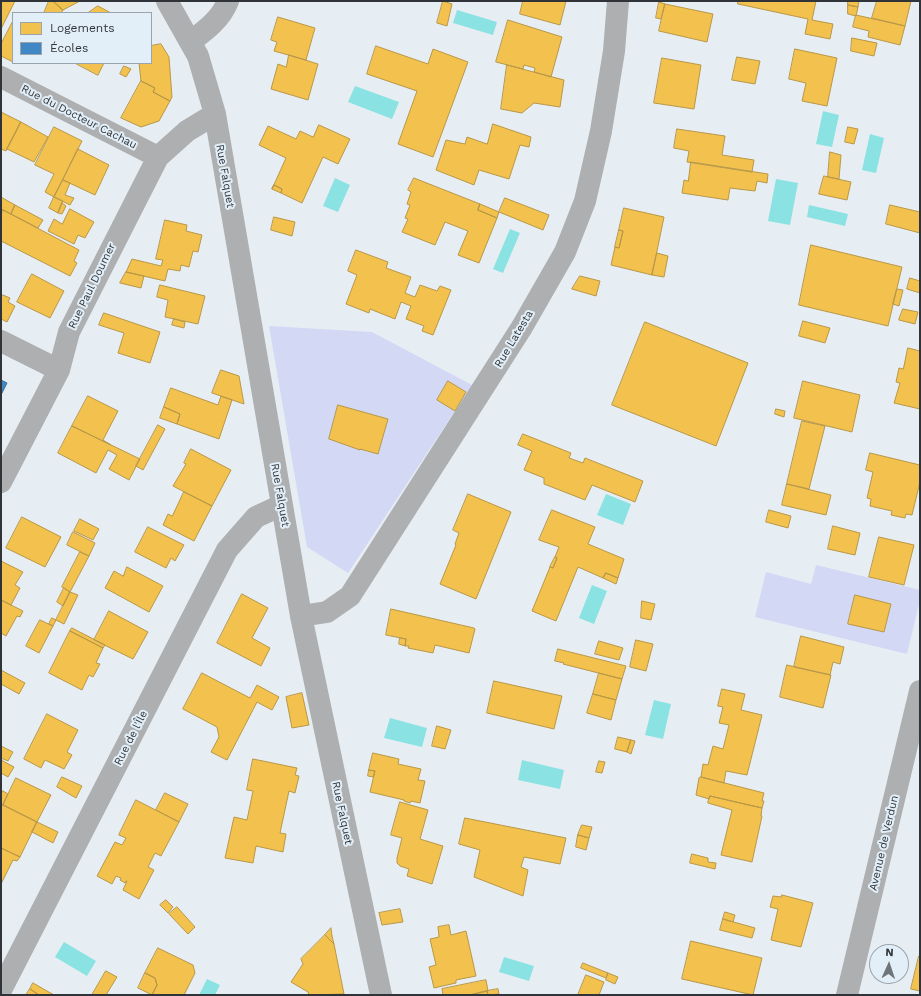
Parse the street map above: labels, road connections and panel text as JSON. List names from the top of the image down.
{
  "streets": {
    "street": [
      "Rue du Docteur Cachau",
      "Rue Falquet",
      "Rue Paul Doumer",
      "Rue Latesta",
      "Rue de l'Île",
      "Avenue de Verdun"
    ]
  },
  "crossings": [
    ["Rue du Docteur Cachau", "Rue Paul Doumer"],
    ["Rue Falquet", "Rue Paul Doumer"],
    ["Rue Falquet", "Rue Latesta"],
    ["Rue Falquet", "Rue de l'Île"]
  ],
  "legend": ["Logements", "Écoles"],
  "north": "top"
}
